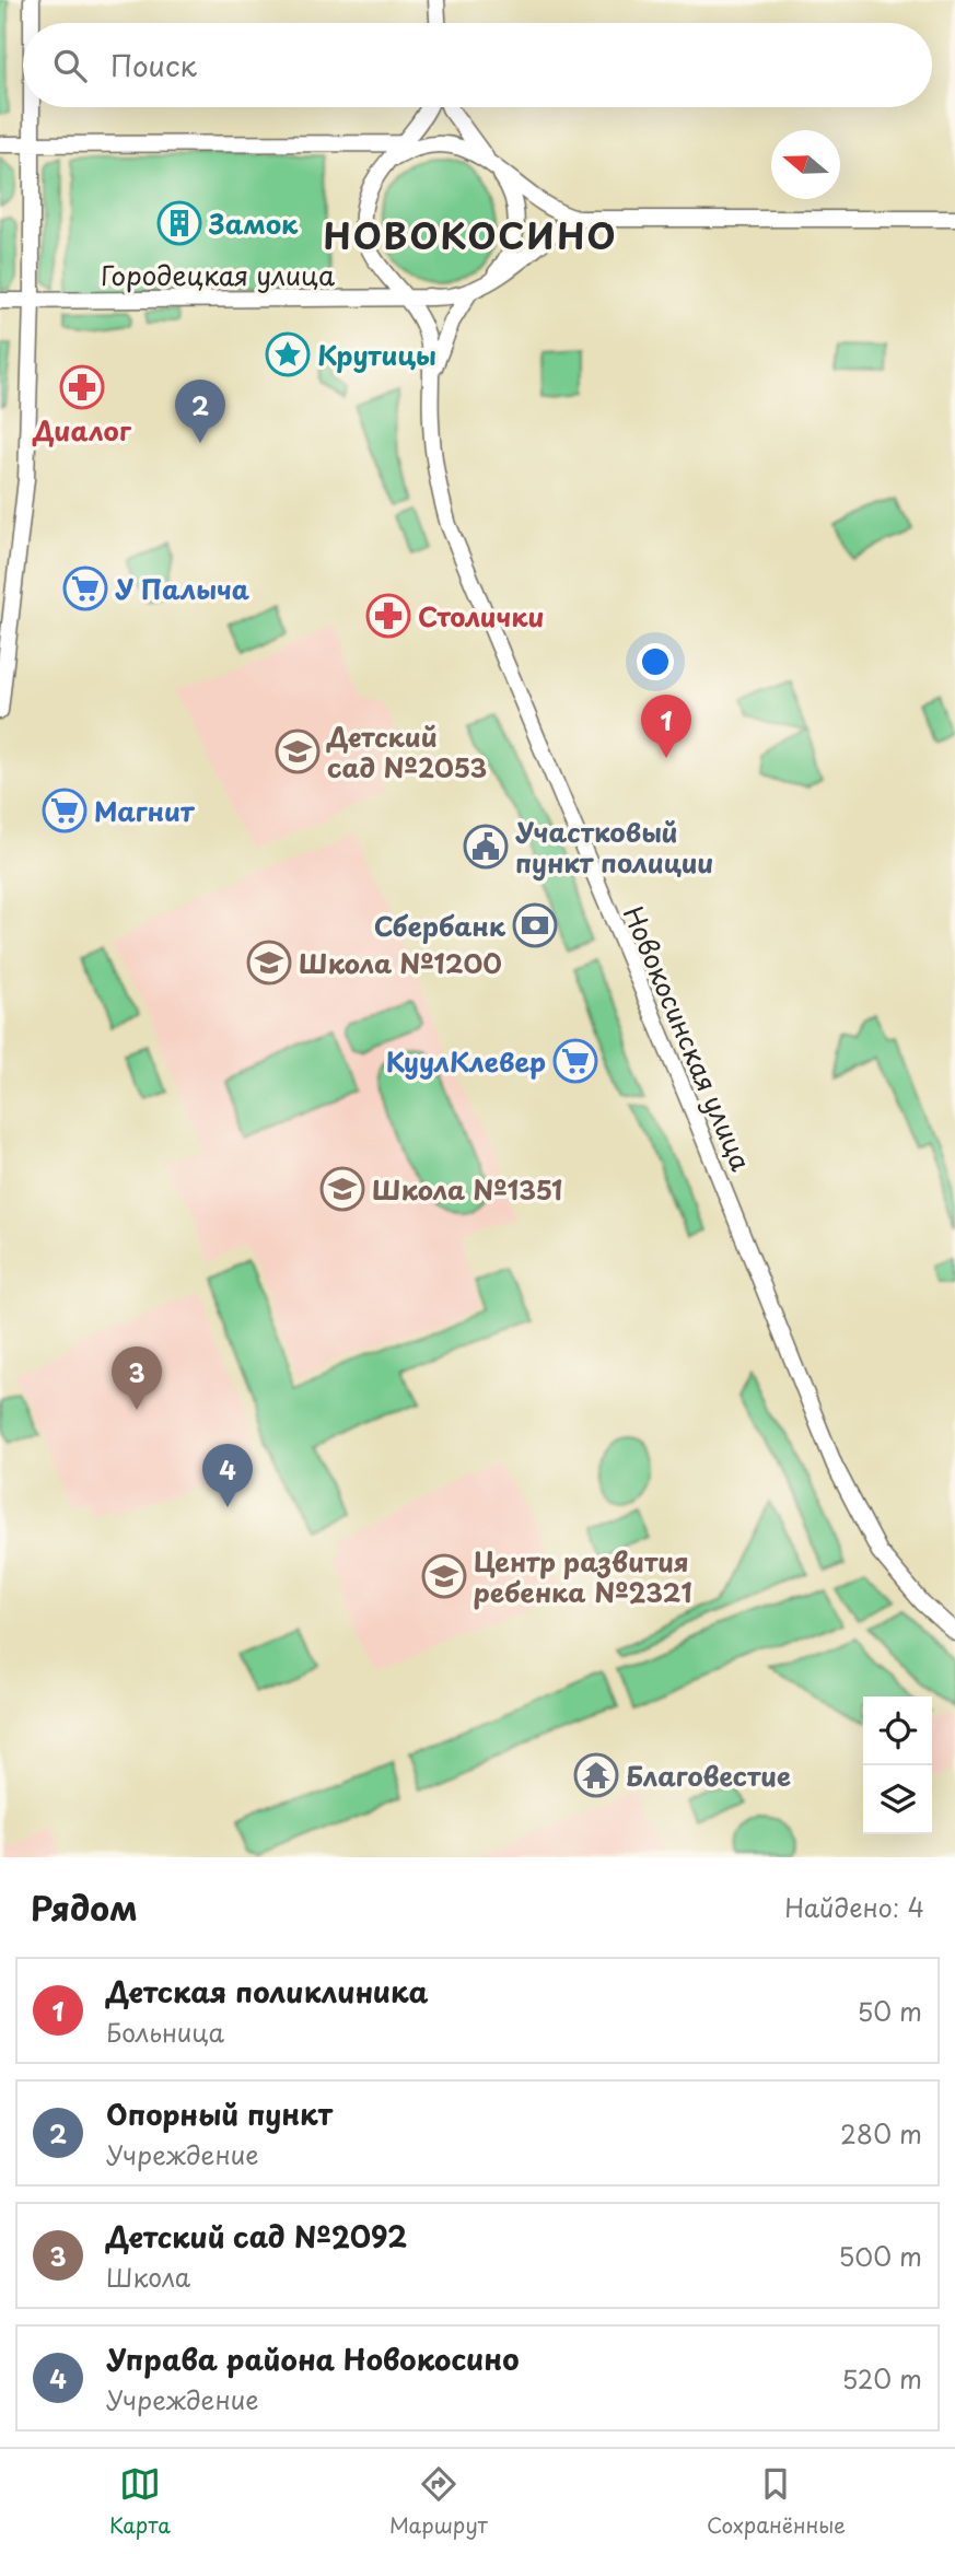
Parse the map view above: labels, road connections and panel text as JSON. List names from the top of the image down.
{
  "streets": {
    "street": ["Городецкая улица", "Новокосинская улица"]
  },
  "crossings": [
    ["Городецкая улица", "Новокосинская улица"]
  ],
  "districts": ["НОВОКОСИНО"],
  "places": {
    "building": ["Замок"],
    "place": ["Крутицы"],
    "pharmacy": ["Диалог", "Столички"],
    "supermarket": ["У Палыча", "Магнит", "КуулКлевер"],
    "school or university": [
      "Детский сад №2053",
      "Школа №1200",
      "Школа №1351",
      "Центр развития ребенка №2321"
    ],
    "public building": ["Участковый пункт полиции"],
    "bank": ["Сбербанк"],
    "temple": ["Благовестие"]
  },
  "north": "left",
  "page": {
    "search": "Поиск",
    "pins": [
      "2",
      "1",
      "3",
      "4"
    ],
    "heading": ["Рядом", "Найдено: 4"],
    "list": [
      {
        "mark": "1",
        "name": "Детская поликлиника",
        "note": "Больница",
        "value": "50 m"
      },
      {
        "mark": "2",
        "name": "Опорный пункт",
        "note": "Учреждение",
        "value": "280 m"
      },
      {
        "mark": "3",
        "name": "Детский сад №2092",
        "note": "Школа",
        "value": "500 m"
      },
      {
        "mark": "4",
        "name": "Управа района Новокосино",
        "note": "Учреждение",
        "value": "520 m"
      }
    ],
    "nav": ["Карта", "Маршрут", "Сохранённые"]
  }
}
